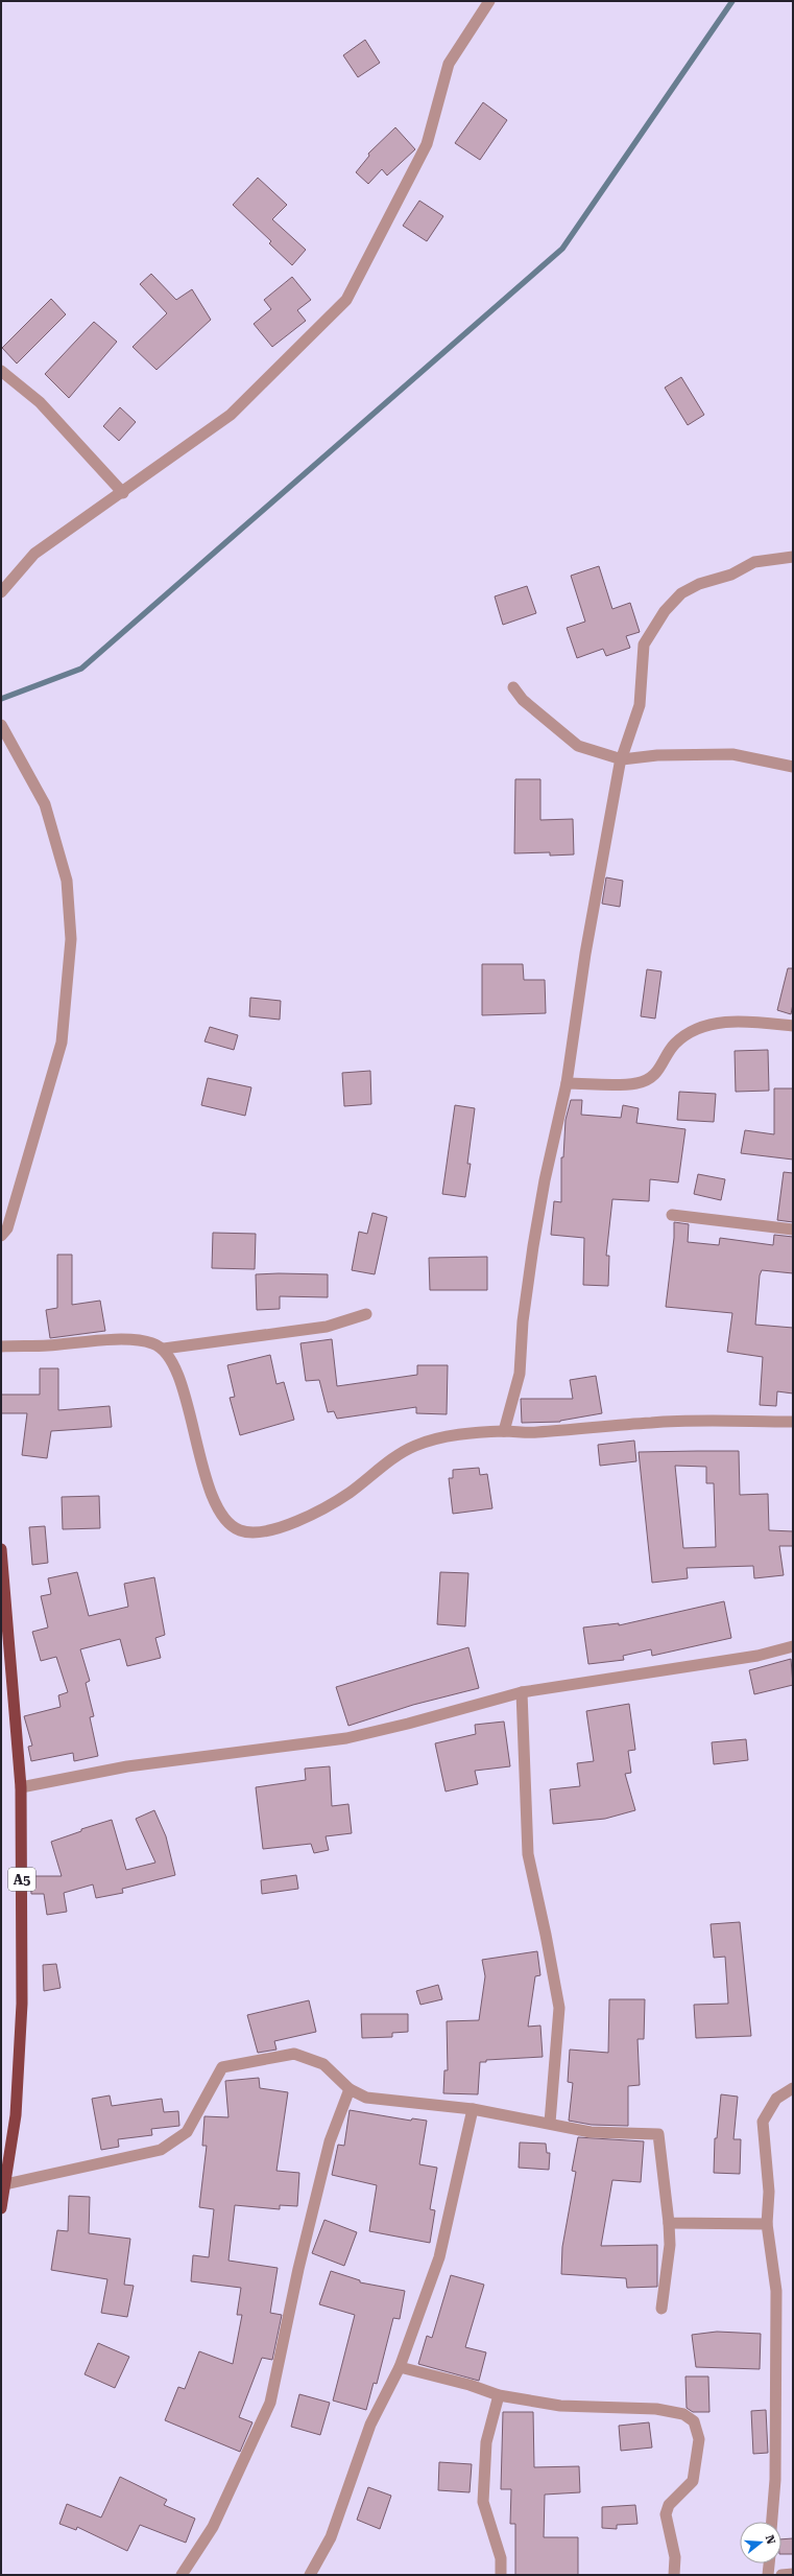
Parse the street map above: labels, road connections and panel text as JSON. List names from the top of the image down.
{
  "streets": {
    "highway": ["A5"]
  },
  "north": "right"
}
